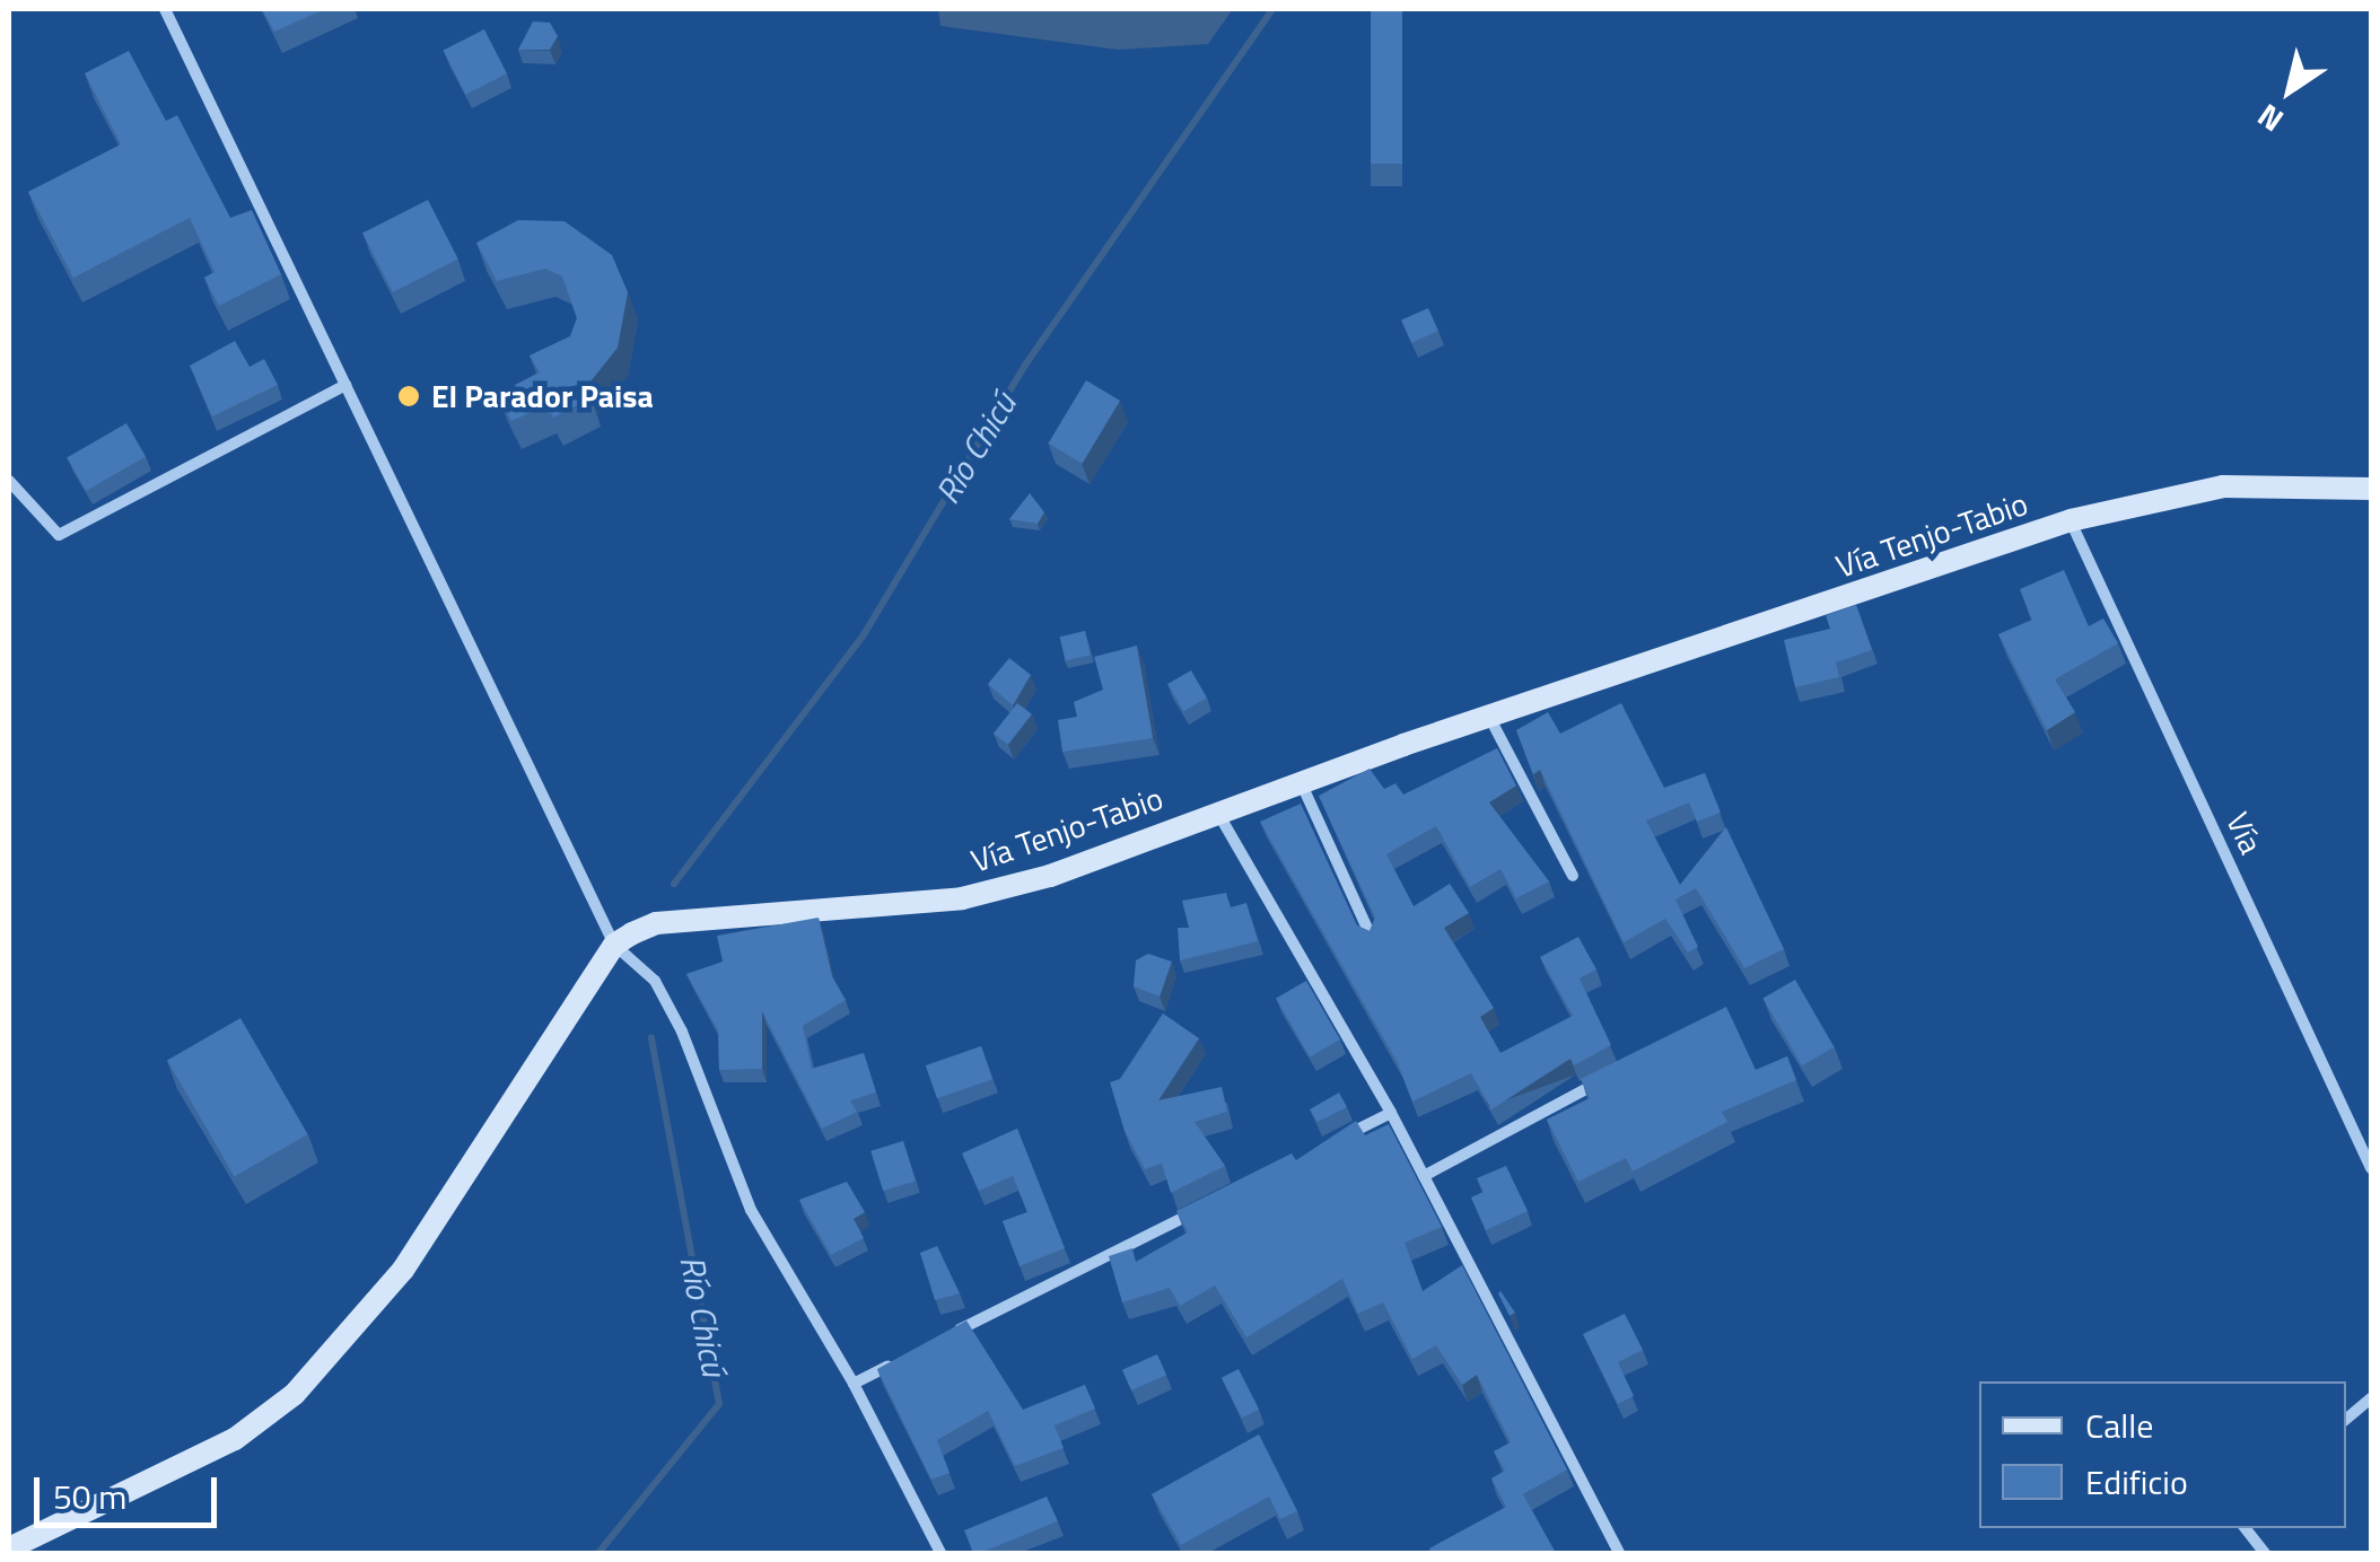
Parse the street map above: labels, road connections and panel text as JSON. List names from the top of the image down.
{
  "streets": {
    "main road": ["Vía Tenjo-Tabio"],
    "street": ["Vía"]
  },
  "crossings": [
    ["Vía Tenjo-Tabio", "Vía"]
  ],
  "water": ["Río Chicú"],
  "places": ["El Parador Paisa"],
  "legend": ["Calle", "Edificio"],
  "scale_bar": "50 m",
  "north": "bottom left"
}
